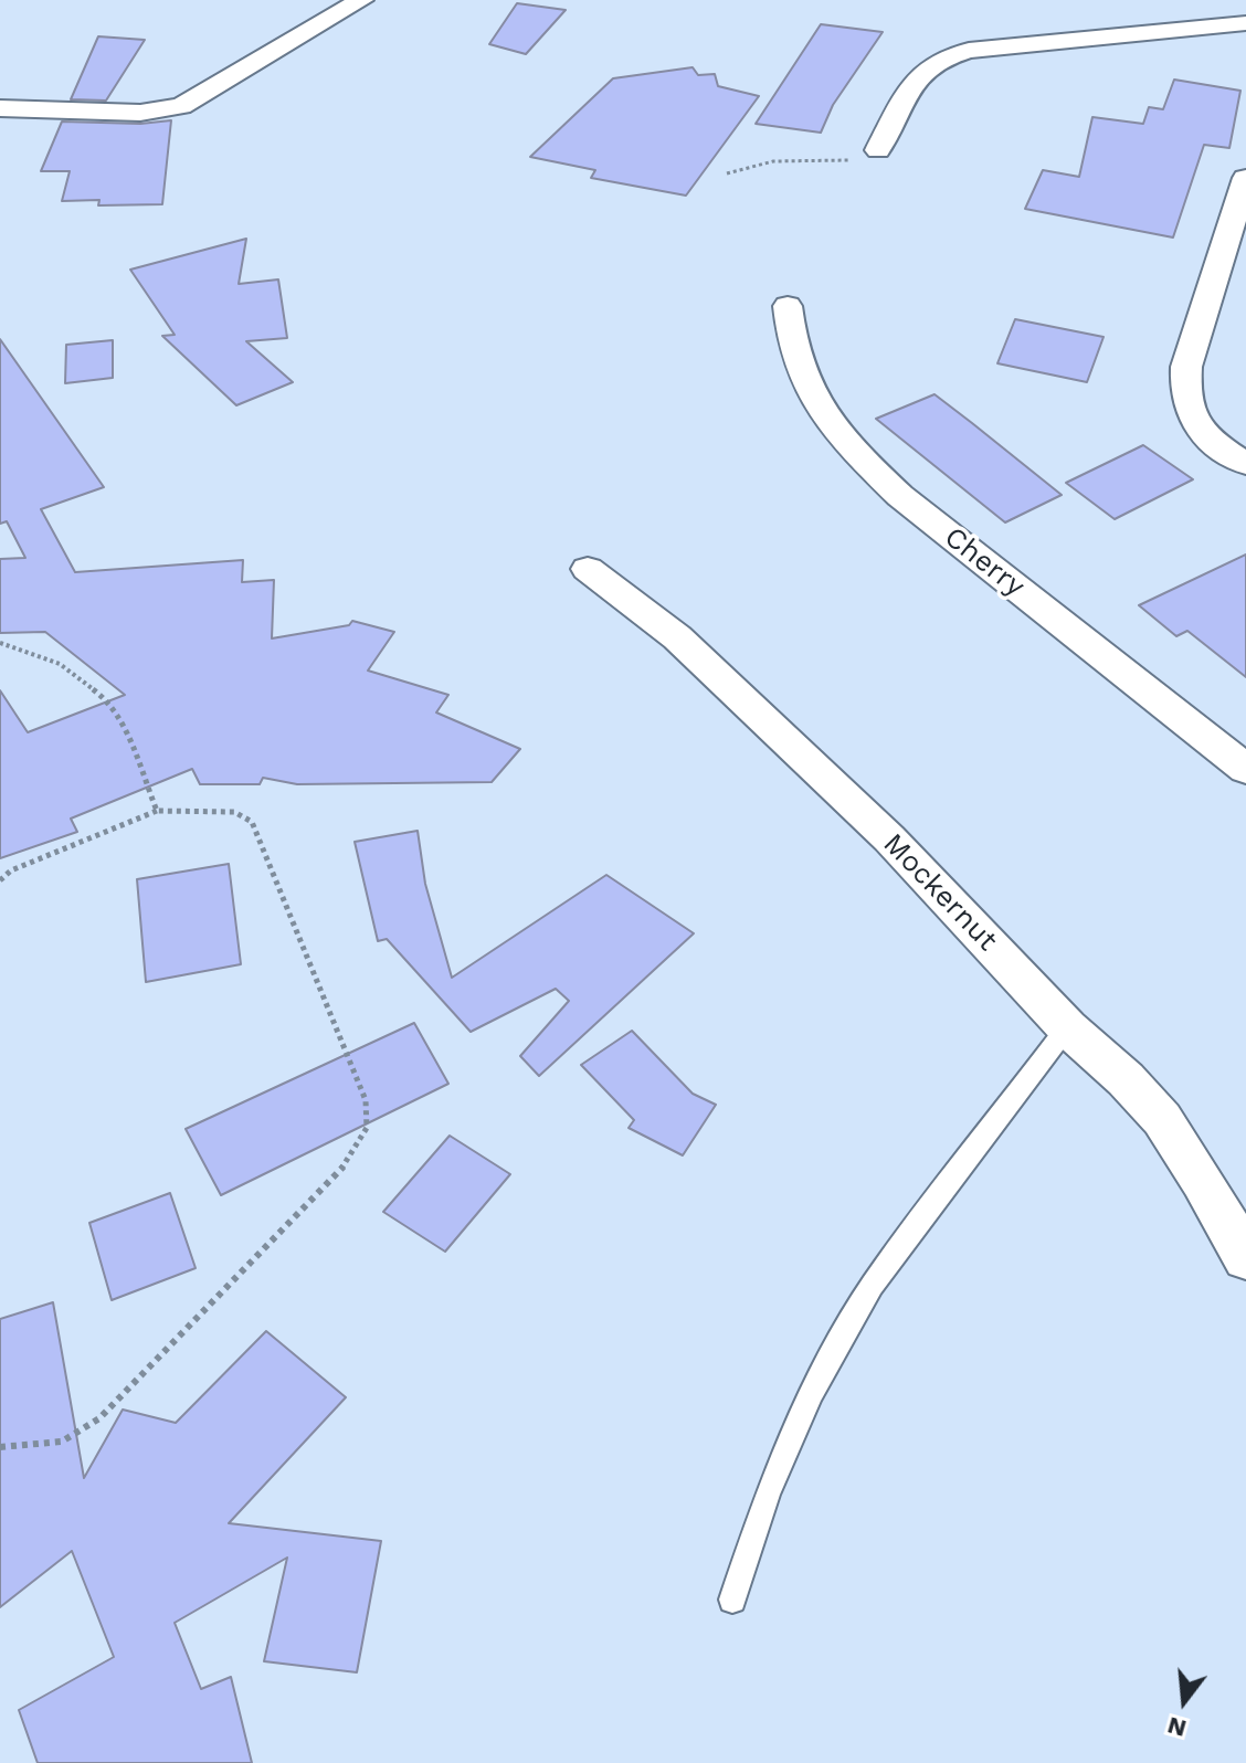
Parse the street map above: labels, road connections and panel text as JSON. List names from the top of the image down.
{
  "streets": {
    "street": ["Cherry", "Mockernut"]
  },
  "north": "bottom"
}
